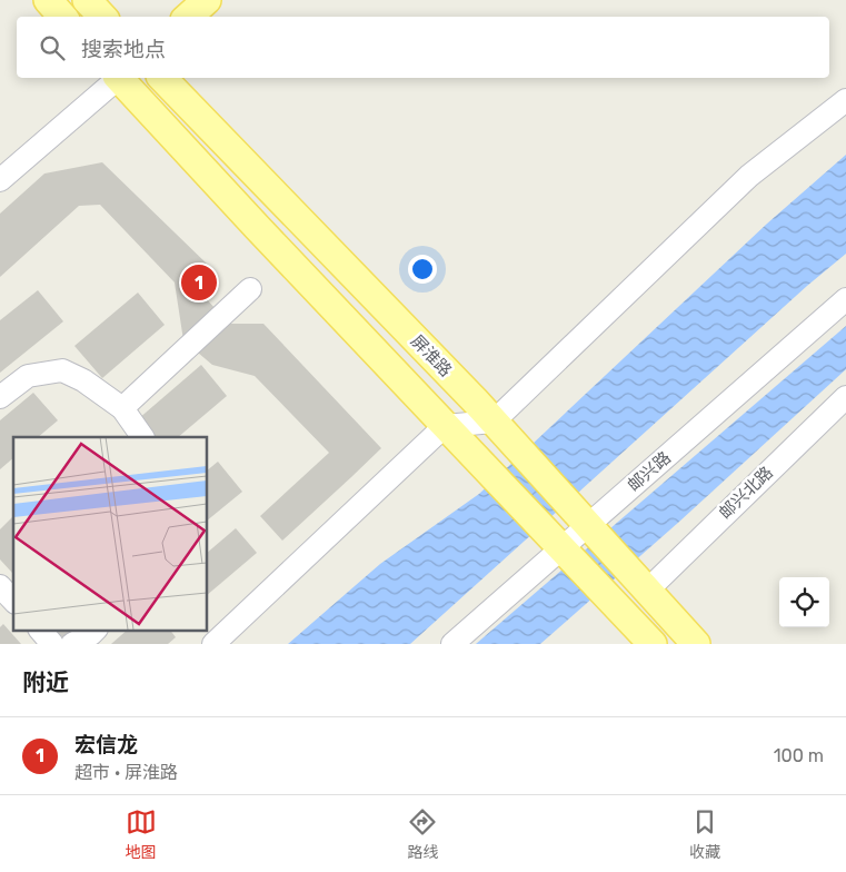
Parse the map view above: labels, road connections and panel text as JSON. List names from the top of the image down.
{
  "streets": {
    "main road": ["屏淮路"],
    "street": ["邮兴路", "邮兴北路"]
  },
  "crossings": [
    ["屏淮路", "邮兴路"],
    ["屏淮路", "邮兴北路"]
  ],
  "page": {
    "search": "搜索地点",
    "pins": "1",
    "heading": "附近",
    "list": [
      {
        "mark": "1",
        "name": "宏信龙",
        "note": "超市 · 屏淮路",
        "value": "100 m"
      }
    ],
    "nav": ["地图", "路线", "收藏"]
  }
}
